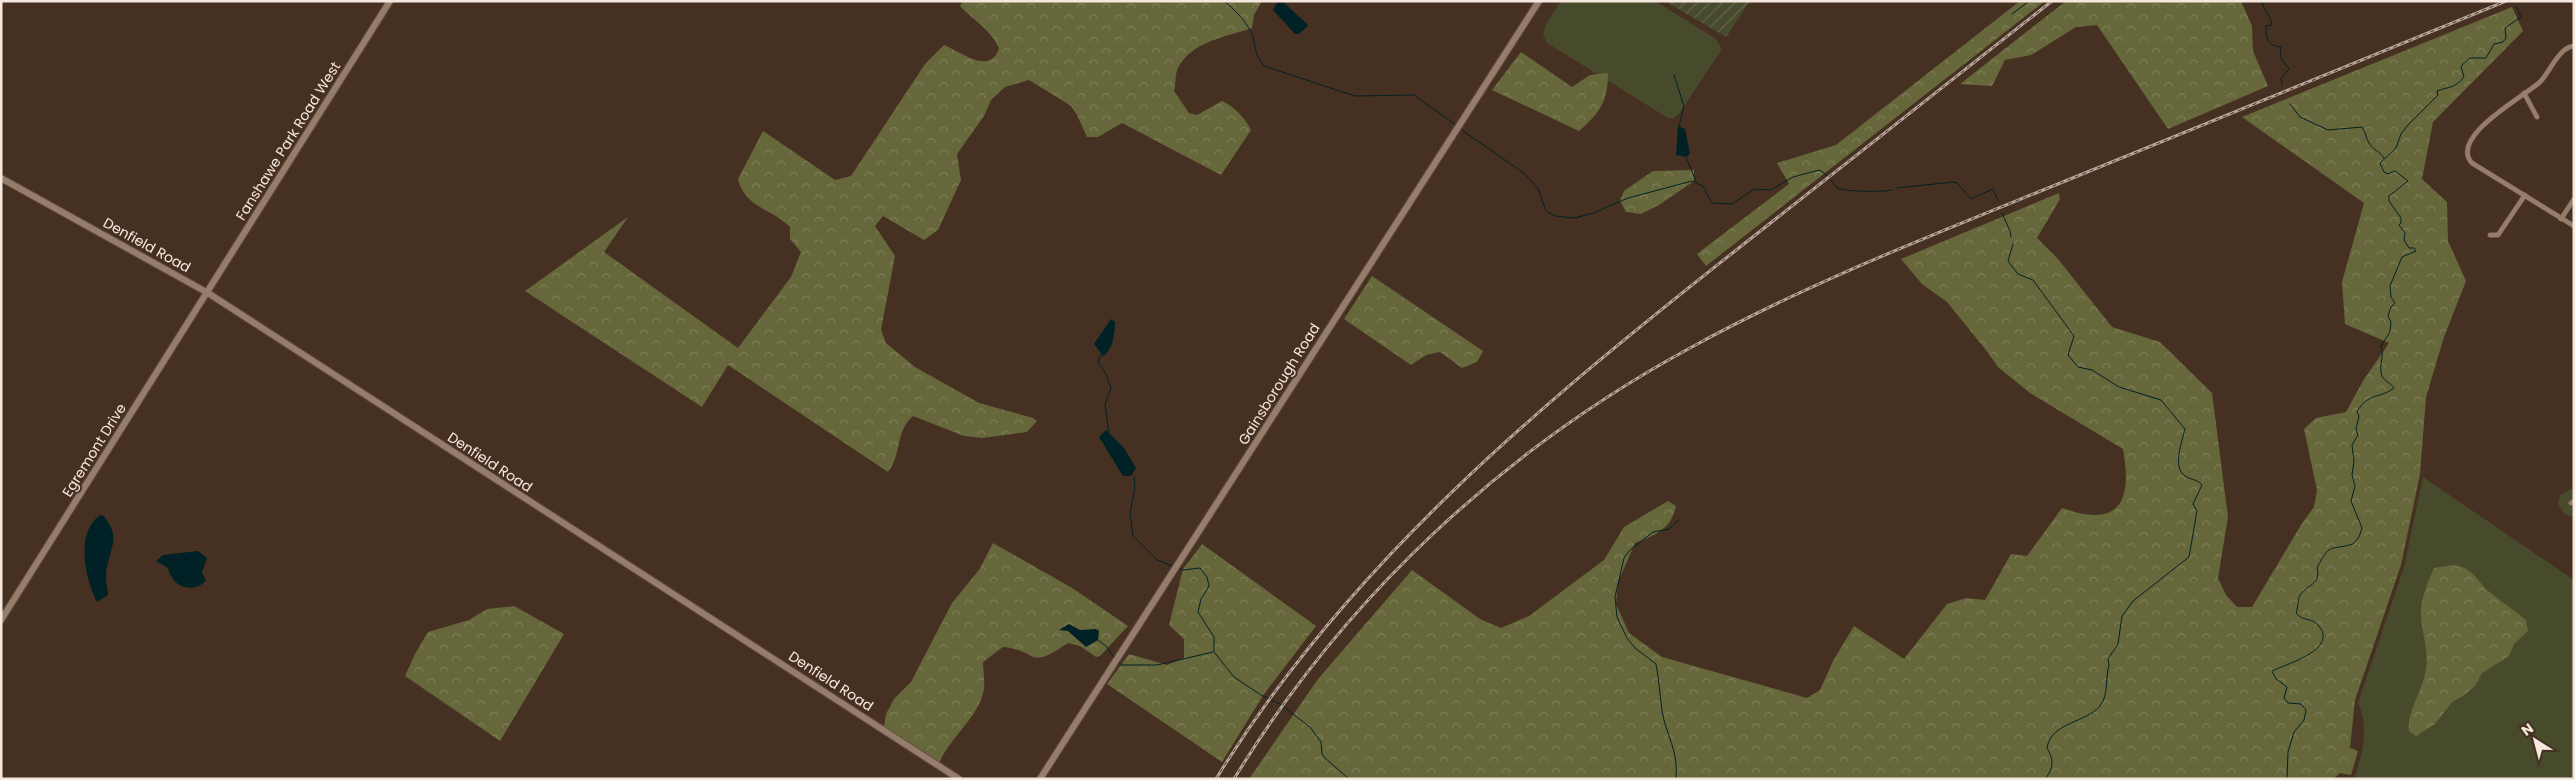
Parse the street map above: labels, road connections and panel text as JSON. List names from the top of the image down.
{
  "streets": {
    "main road": [
      "Fanshawe Park Road West",
      "Denfield Road",
      "Gainsborough Road",
      "Egremont Drive"
    ]
  },
  "crossings": [
    ["Fanshawe Park Road West", "Denfield Road"],
    ["Fanshawe Park Road West", "Egremont Drive"],
    ["Denfield Road", "Egremont Drive"]
  ],
  "north": "top left"
}
